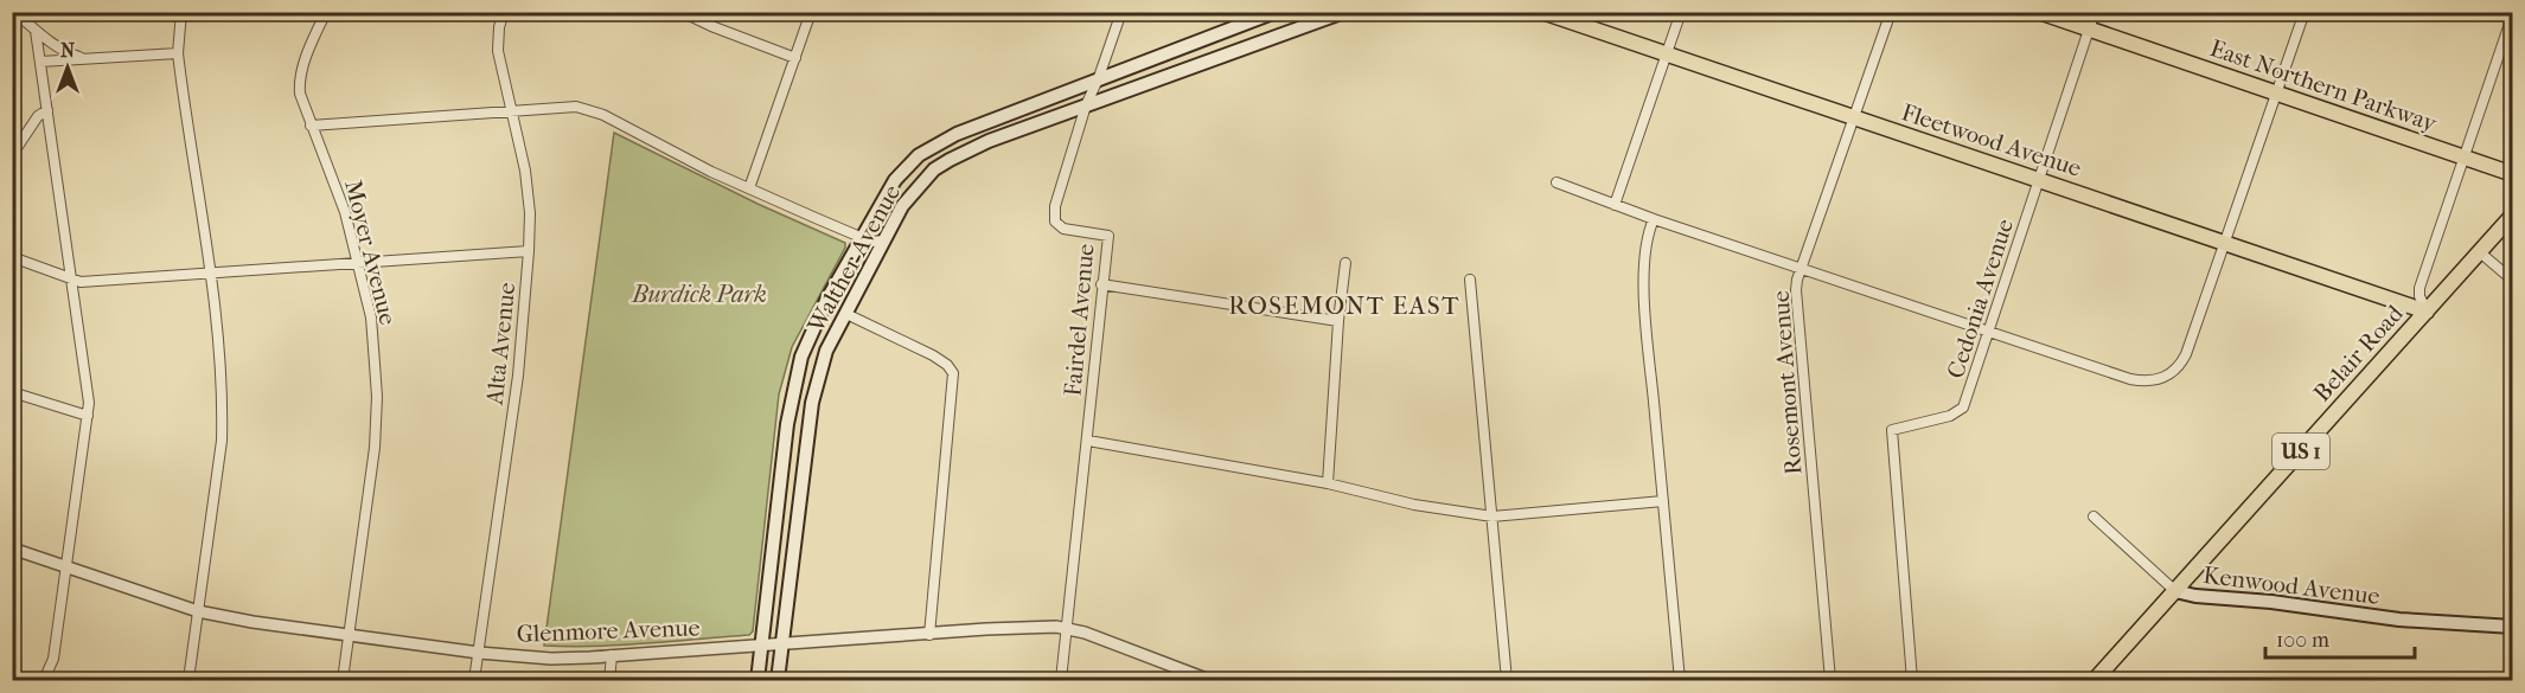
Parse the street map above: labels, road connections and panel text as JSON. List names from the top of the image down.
{
  "streets": {
    "main road": [
      "East Northern Parkway",
      "Fleetwood Avenue",
      "Walther Avenue",
      "Belair Road",
      "US 1",
      "Kenwood Avenue"
    ],
    "street": [
      "Moyer Avenue",
      "Cedonia Avenue",
      "Fairdel Avenue",
      "Alta Avenue",
      "Rosemont Avenue",
      "Glenmore Avenue"
    ]
  },
  "crossings": [
    ["East Northern Parkway", "Cedonia Avenue"],
    ["Fleetwood Avenue", "Cedonia Avenue"],
    ["Fleetwood Avenue", "Belair Road"],
    ["Fleetwood Avenue", "Rosemont Avenue"],
    ["Moyer Avenue", "Glenmore Avenue"],
    ["Walther Avenue", "Fairdel Avenue"],
    ["Walther Avenue", "Glenmore Avenue"],
    ["Fairdel Avenue", "Glenmore Avenue"],
    ["Alta Avenue", "Glenmore Avenue"],
    ["Belair Road", "Kenwood Avenue"]
  ],
  "districts": ["ROSEMONT EAST"],
  "parks": ["Burdick Park"],
  "scale_bar": "100 m",
  "north": "top"
}
